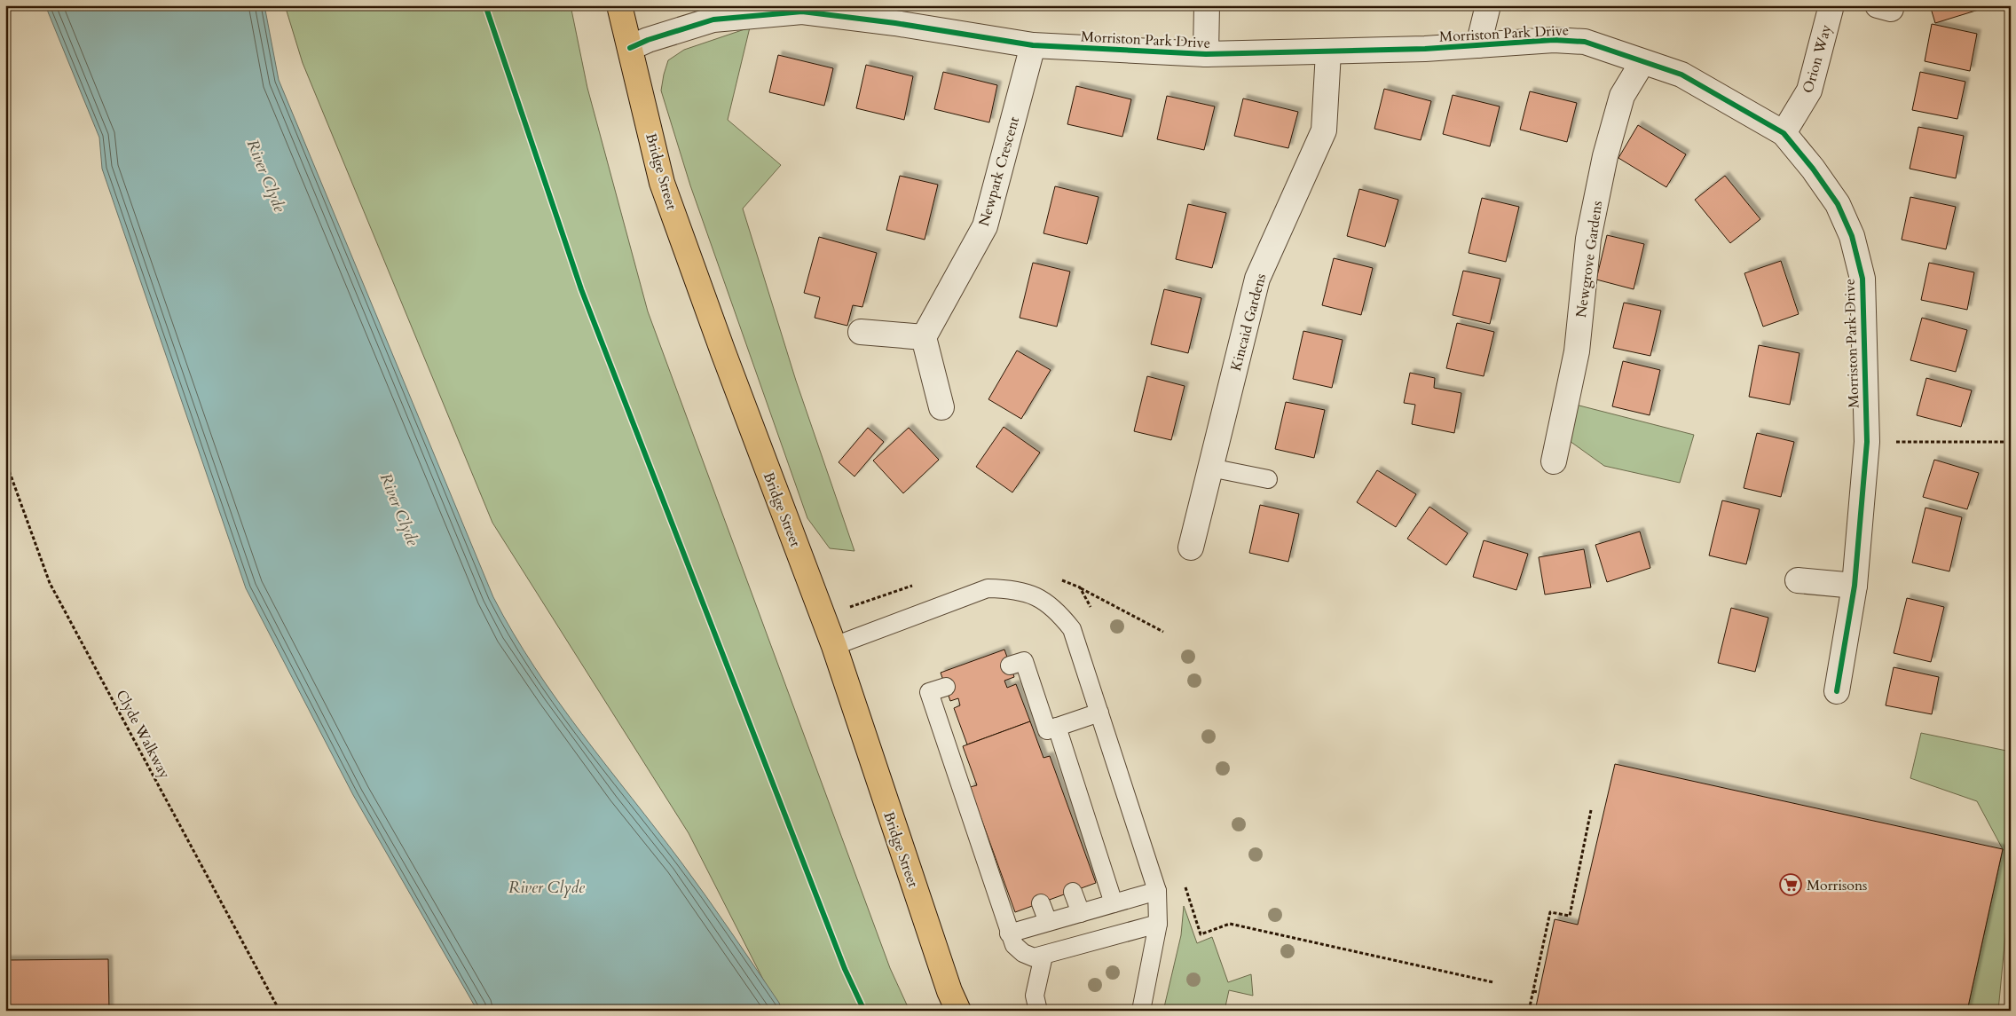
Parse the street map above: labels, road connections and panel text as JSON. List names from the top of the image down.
{
  "streets": {
    "main road": ["Bridge Street"],
    "street": [
      "Morriston Park Drive",
      "Orion Way",
      "Newpark Crescent",
      "Newgrove Gardens",
      "Kincaid Gardens"
    ],
    "path": ["Clyde Walkway"]
  },
  "crossings": [
    ["Morriston Park Drive", "Orion Way"],
    ["Morriston Park Drive", "Bridge Street"],
    ["Morriston Park Drive", "Newpark Crescent"],
    ["Morriston Park Drive", "Newgrove Gardens"],
    ["Morriston Park Drive", "Kincaid Gardens"]
  ],
  "water": ["River Clyde"],
  "places": {
    "supermarket": ["Morrisons"]
  }
}
